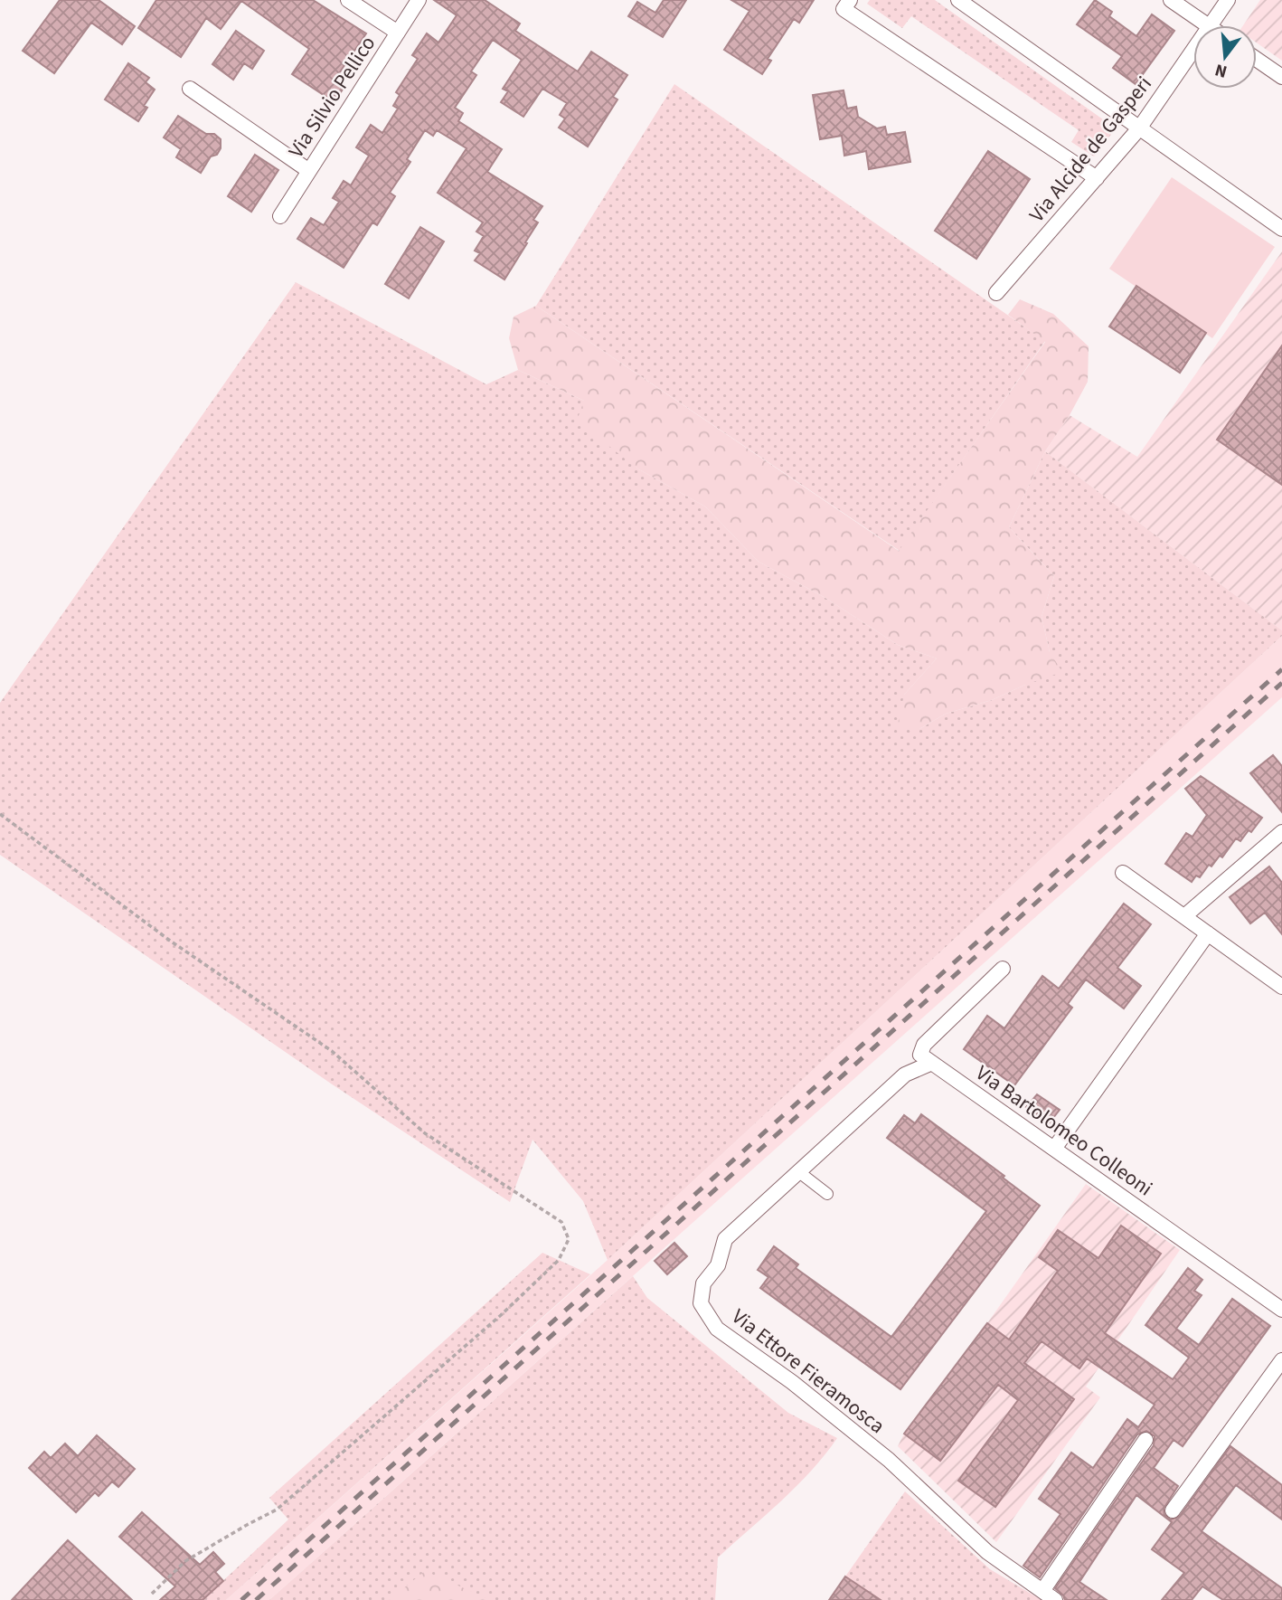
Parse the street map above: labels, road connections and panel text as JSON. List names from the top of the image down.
{
  "streets": {
    "street": [
      "Via Silvio Pellico",
      "Via Alcide de Gasperi",
      "Via Bartolomeo Colleoni",
      "Via Ettore Fieramosca"
    ]
  },
  "crossings": [
    ["Via Bartolomeo Colleoni", "Via Ettore Fieramosca"]
  ],
  "north": "bottom"
}
